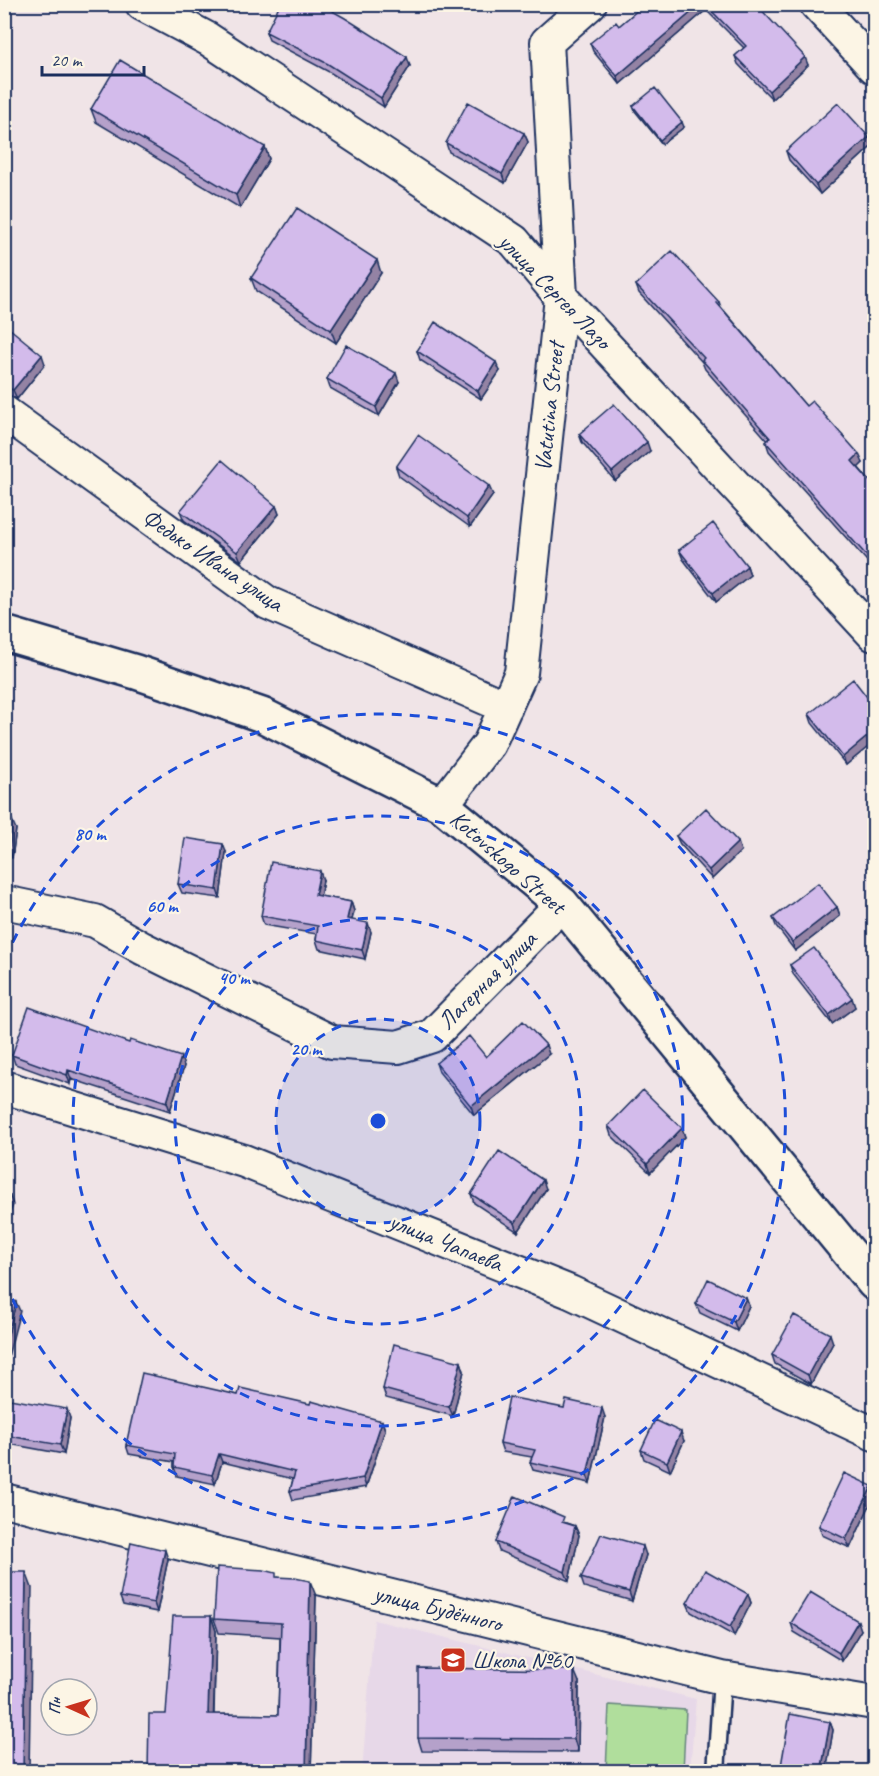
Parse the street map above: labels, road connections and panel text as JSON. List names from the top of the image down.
{
  "streets": {
    "main road": ["Kotovskogo Street"],
    "street": [
      "улица Сергея Лазо",
      "Vatutina Street",
      "Федько Ивана улица",
      "Лагерная улица",
      "улица Чапаева",
      "улица Будённого"
    ]
  },
  "crossings": [
    ["улица Сергея Лазо", "Vatutina Street"],
    ["Vatutina Street", "Федько Ивана улица"],
    ["Vatutina Street", "Kotovskogo Street"],
    ["Kotovskogo Street", "Лагерная улица"]
  ],
  "places": {
    "school or university": ["Школа №60"]
  },
  "scale_bar": "20 m",
  "north": "left",
  "rings": [
    "80 m",
    "60 m",
    "40 m",
    "20 m"
  ]
}
